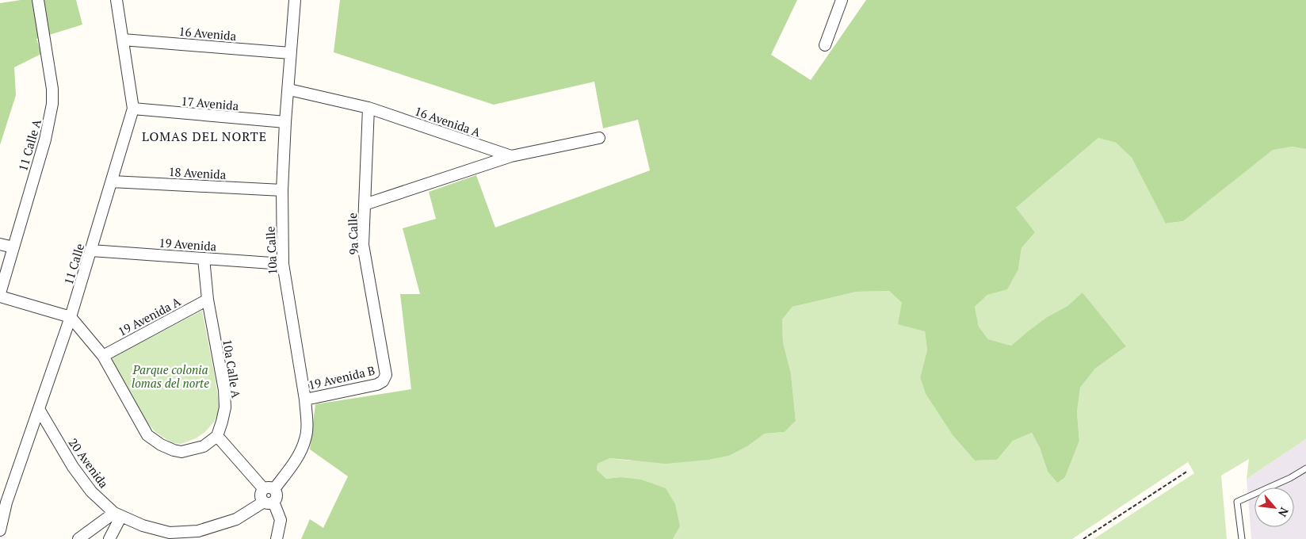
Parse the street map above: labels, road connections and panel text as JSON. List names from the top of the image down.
{
  "streets": {
    "street": [
      "16 Avenida",
      "17 Avenida",
      "16 Avenida A",
      "11 Calle A",
      "18 Avenida",
      "9a Calle",
      "19 Avenida",
      "10a Calle",
      "11 Calle",
      "19 Avenida A",
      "10a Calle A",
      "19 Avenida B",
      "20 Avenida"
    ]
  },
  "crossings": [
    ["16 Avenida", "10a Calle"],
    ["16 Avenida", "11 Calle"],
    ["17 Avenida", "10a Calle"],
    ["17 Avenida", "11 Calle"],
    ["16 Avenida A", "9a Calle"],
    ["16 Avenida A", "10a Calle"],
    ["18 Avenida", "10a Calle"],
    ["18 Avenida", "11 Calle"],
    ["9a Calle", "19 Avenida B"],
    ["19 Avenida", "10a Calle"],
    ["19 Avenida", "11 Calle"],
    ["19 Avenida", "10a Calle A"],
    ["10a Calle", "19 Avenida B"],
    ["11 Calle", "20 Avenida"],
    ["19 Avenida A", "10a Calle A"]
  ],
  "districts": ["LOMAS DEL NORTE"],
  "parks": ["Parque colonia lomas del norte"],
  "north": "bottom right"
}
